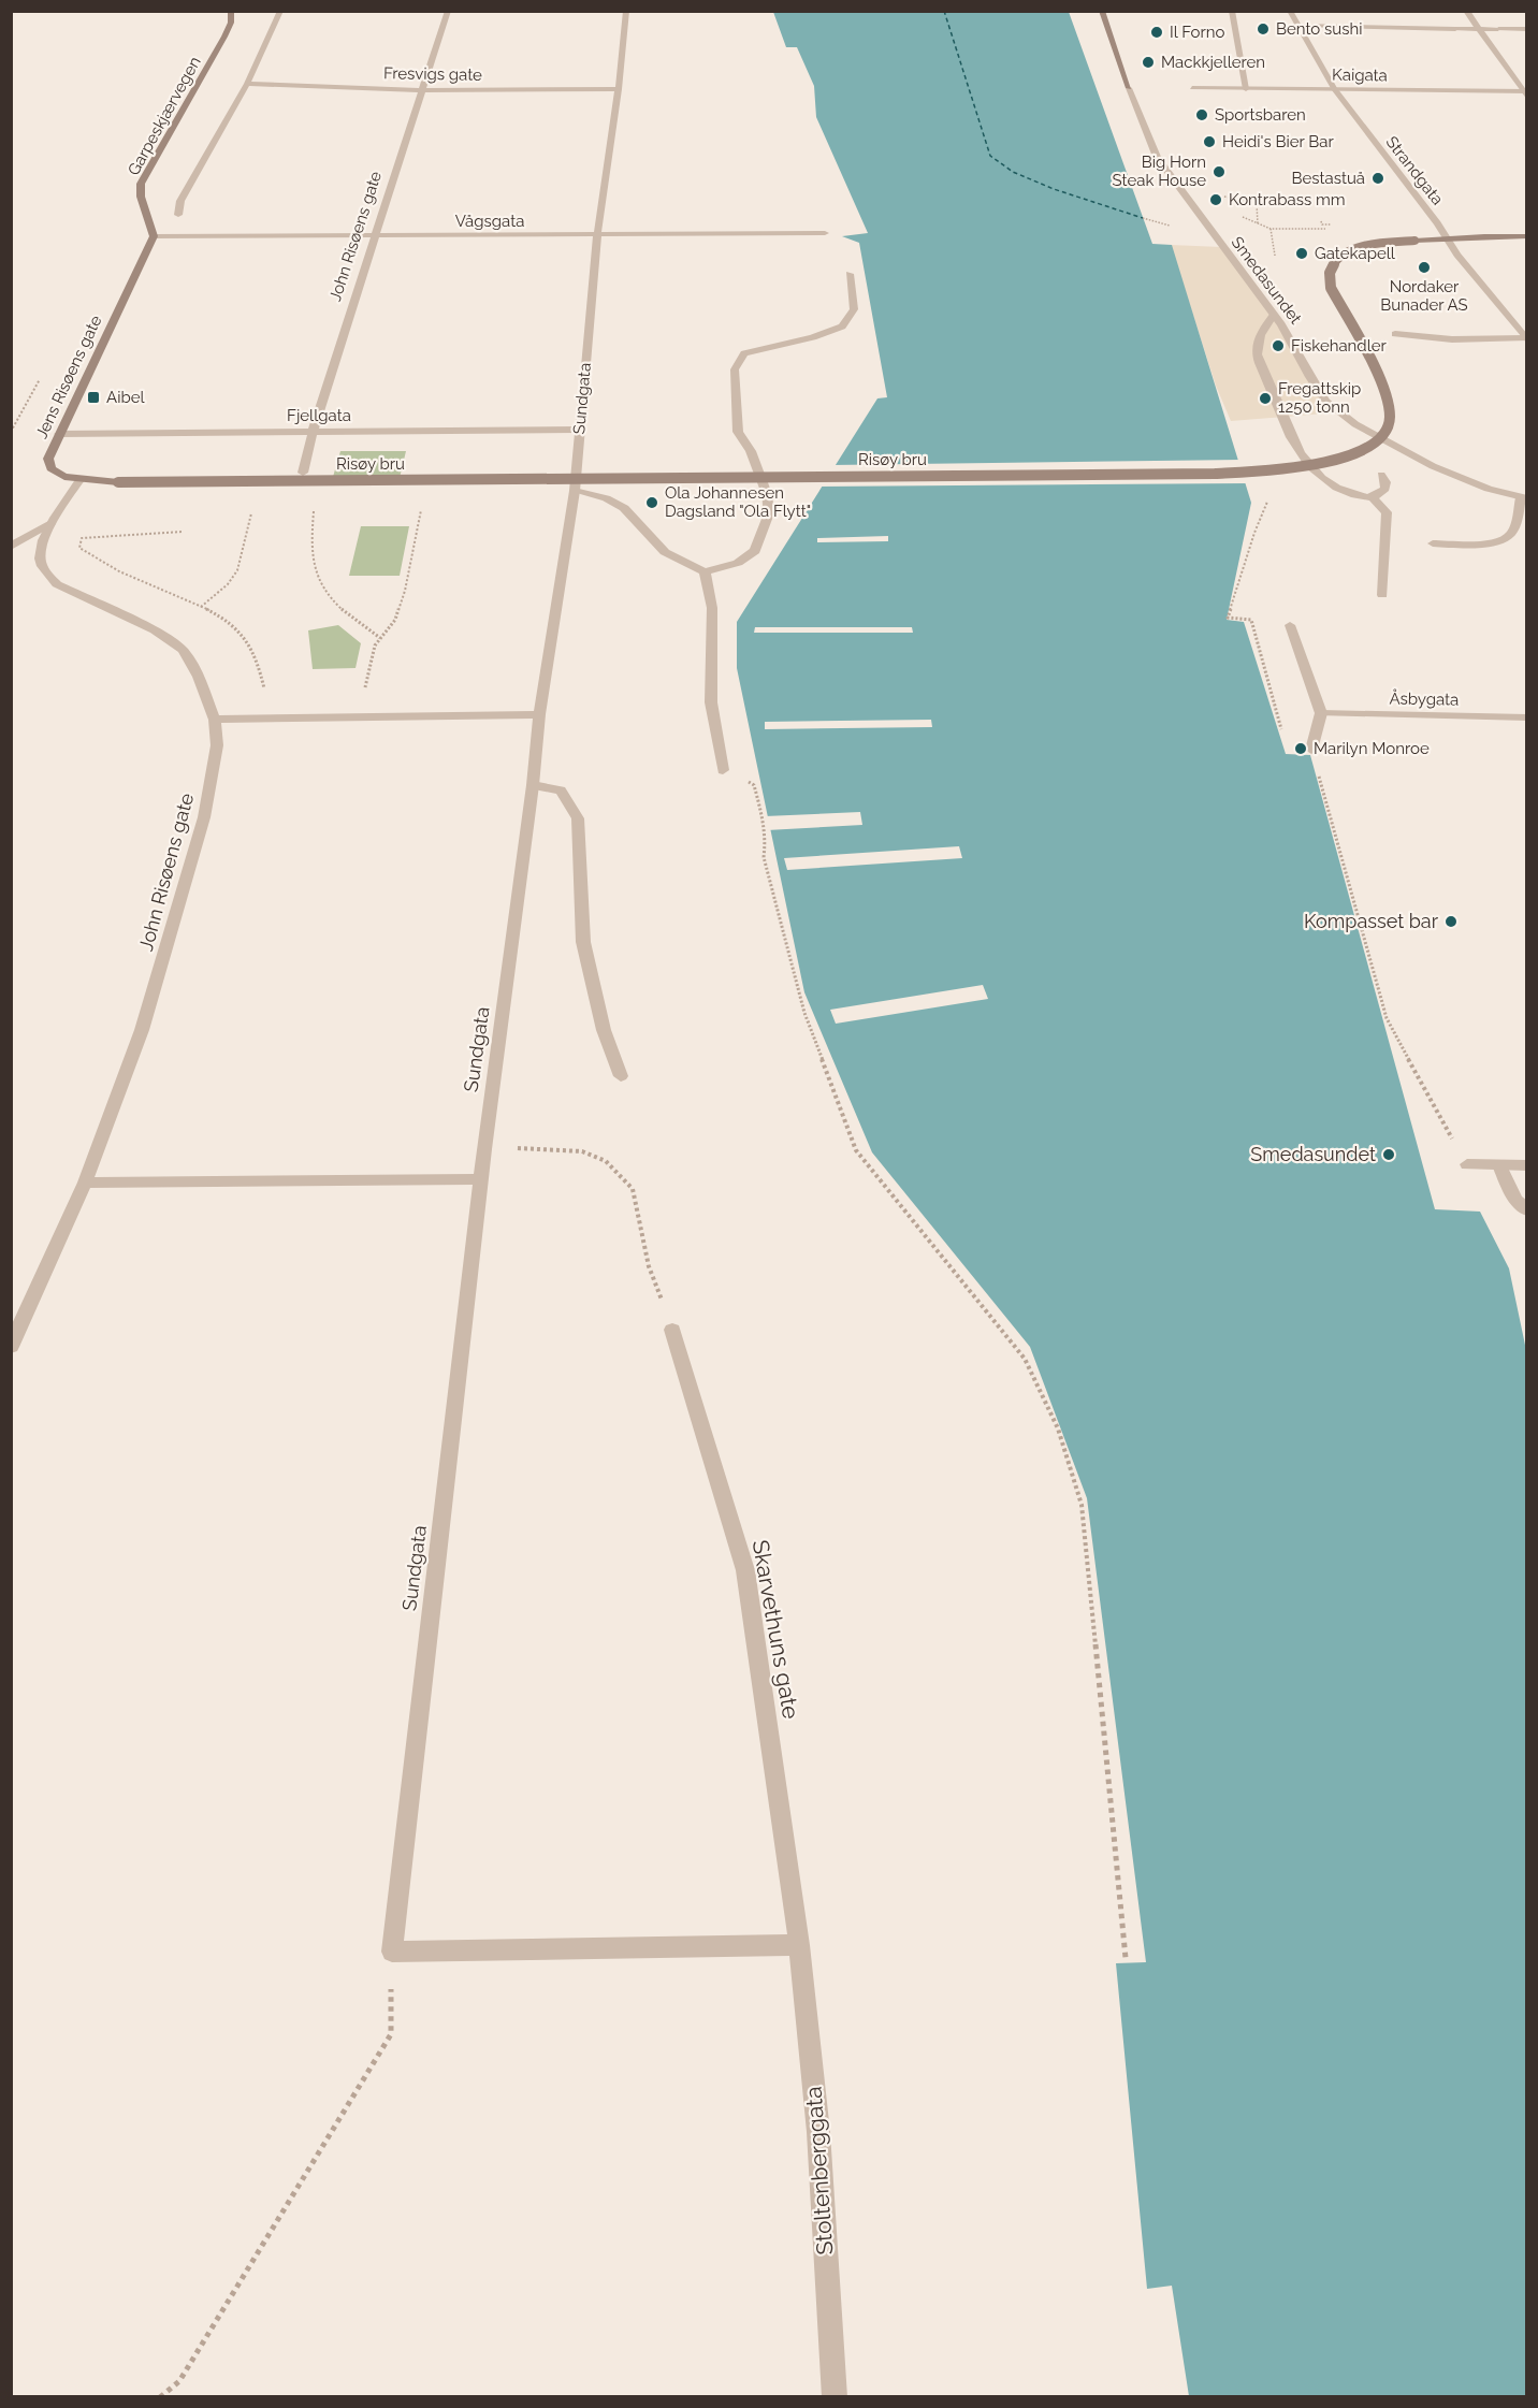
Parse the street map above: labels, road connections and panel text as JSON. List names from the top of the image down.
{
  "streets": {
    "main road": [
      "Garpeskjærvegen",
      "Smedasundet",
      "Jens Risøens gate",
      "Risøy bru"
    ],
    "street": [
      "Fresvigs gate",
      "Kaigata",
      "Strandgata",
      "Vågsgata",
      "John Risøens gate",
      "Sundgata",
      "Fjellgata",
      "Åsbygata",
      "Skarvethuns gate",
      "Stoltenberggata"
    ]
  },
  "crossings": [
    ["Fresvigs gate", "John Risøens gate"],
    ["Fresvigs gate", "Sundgata"],
    ["Kaigata", "Strandgata"],
    ["Garpeskjærvegen", "Vågsgata"],
    ["Garpeskjærvegen", "Jens Risøens gate"],
    ["Strandgata", "Risøy bru"],
    ["Vågsgata", "John Risøens gate"],
    ["Vågsgata", "Jens Risøens gate"],
    ["Vågsgata", "Sundgata"],
    ["John Risøens gate", "Jens Risøens gate"],
    ["John Risøens gate", "Fjellgata"],
    ["Jens Risøens gate", "Fjellgata"],
    ["Jens Risøens gate", "Risøy bru"],
    ["Sundgata", "Fjellgata"],
    ["Skarvethuns gate", "Stoltenberggata"]
  ],
  "places": {
    "other": [
      "Bento sushi",
      "Il Forno",
      "Mackkjelleren",
      "Sportsbaren",
      "Heidi's Bier Bar",
      "Big Horn Steak House",
      "Bestastuå",
      "Kontrabass mm",
      "Gatekapell",
      "Nordaker Bunader AS",
      "Fiskehandler",
      "Fregattskip 1250 tonn",
      "Ola Johannesen Dagsland \"Ola Flytt\"",
      "Marilyn Monroe",
      "Kompasset bar",
      "Smedasundet"
    ],
    "transit": ["Aibel"]
  }
}
